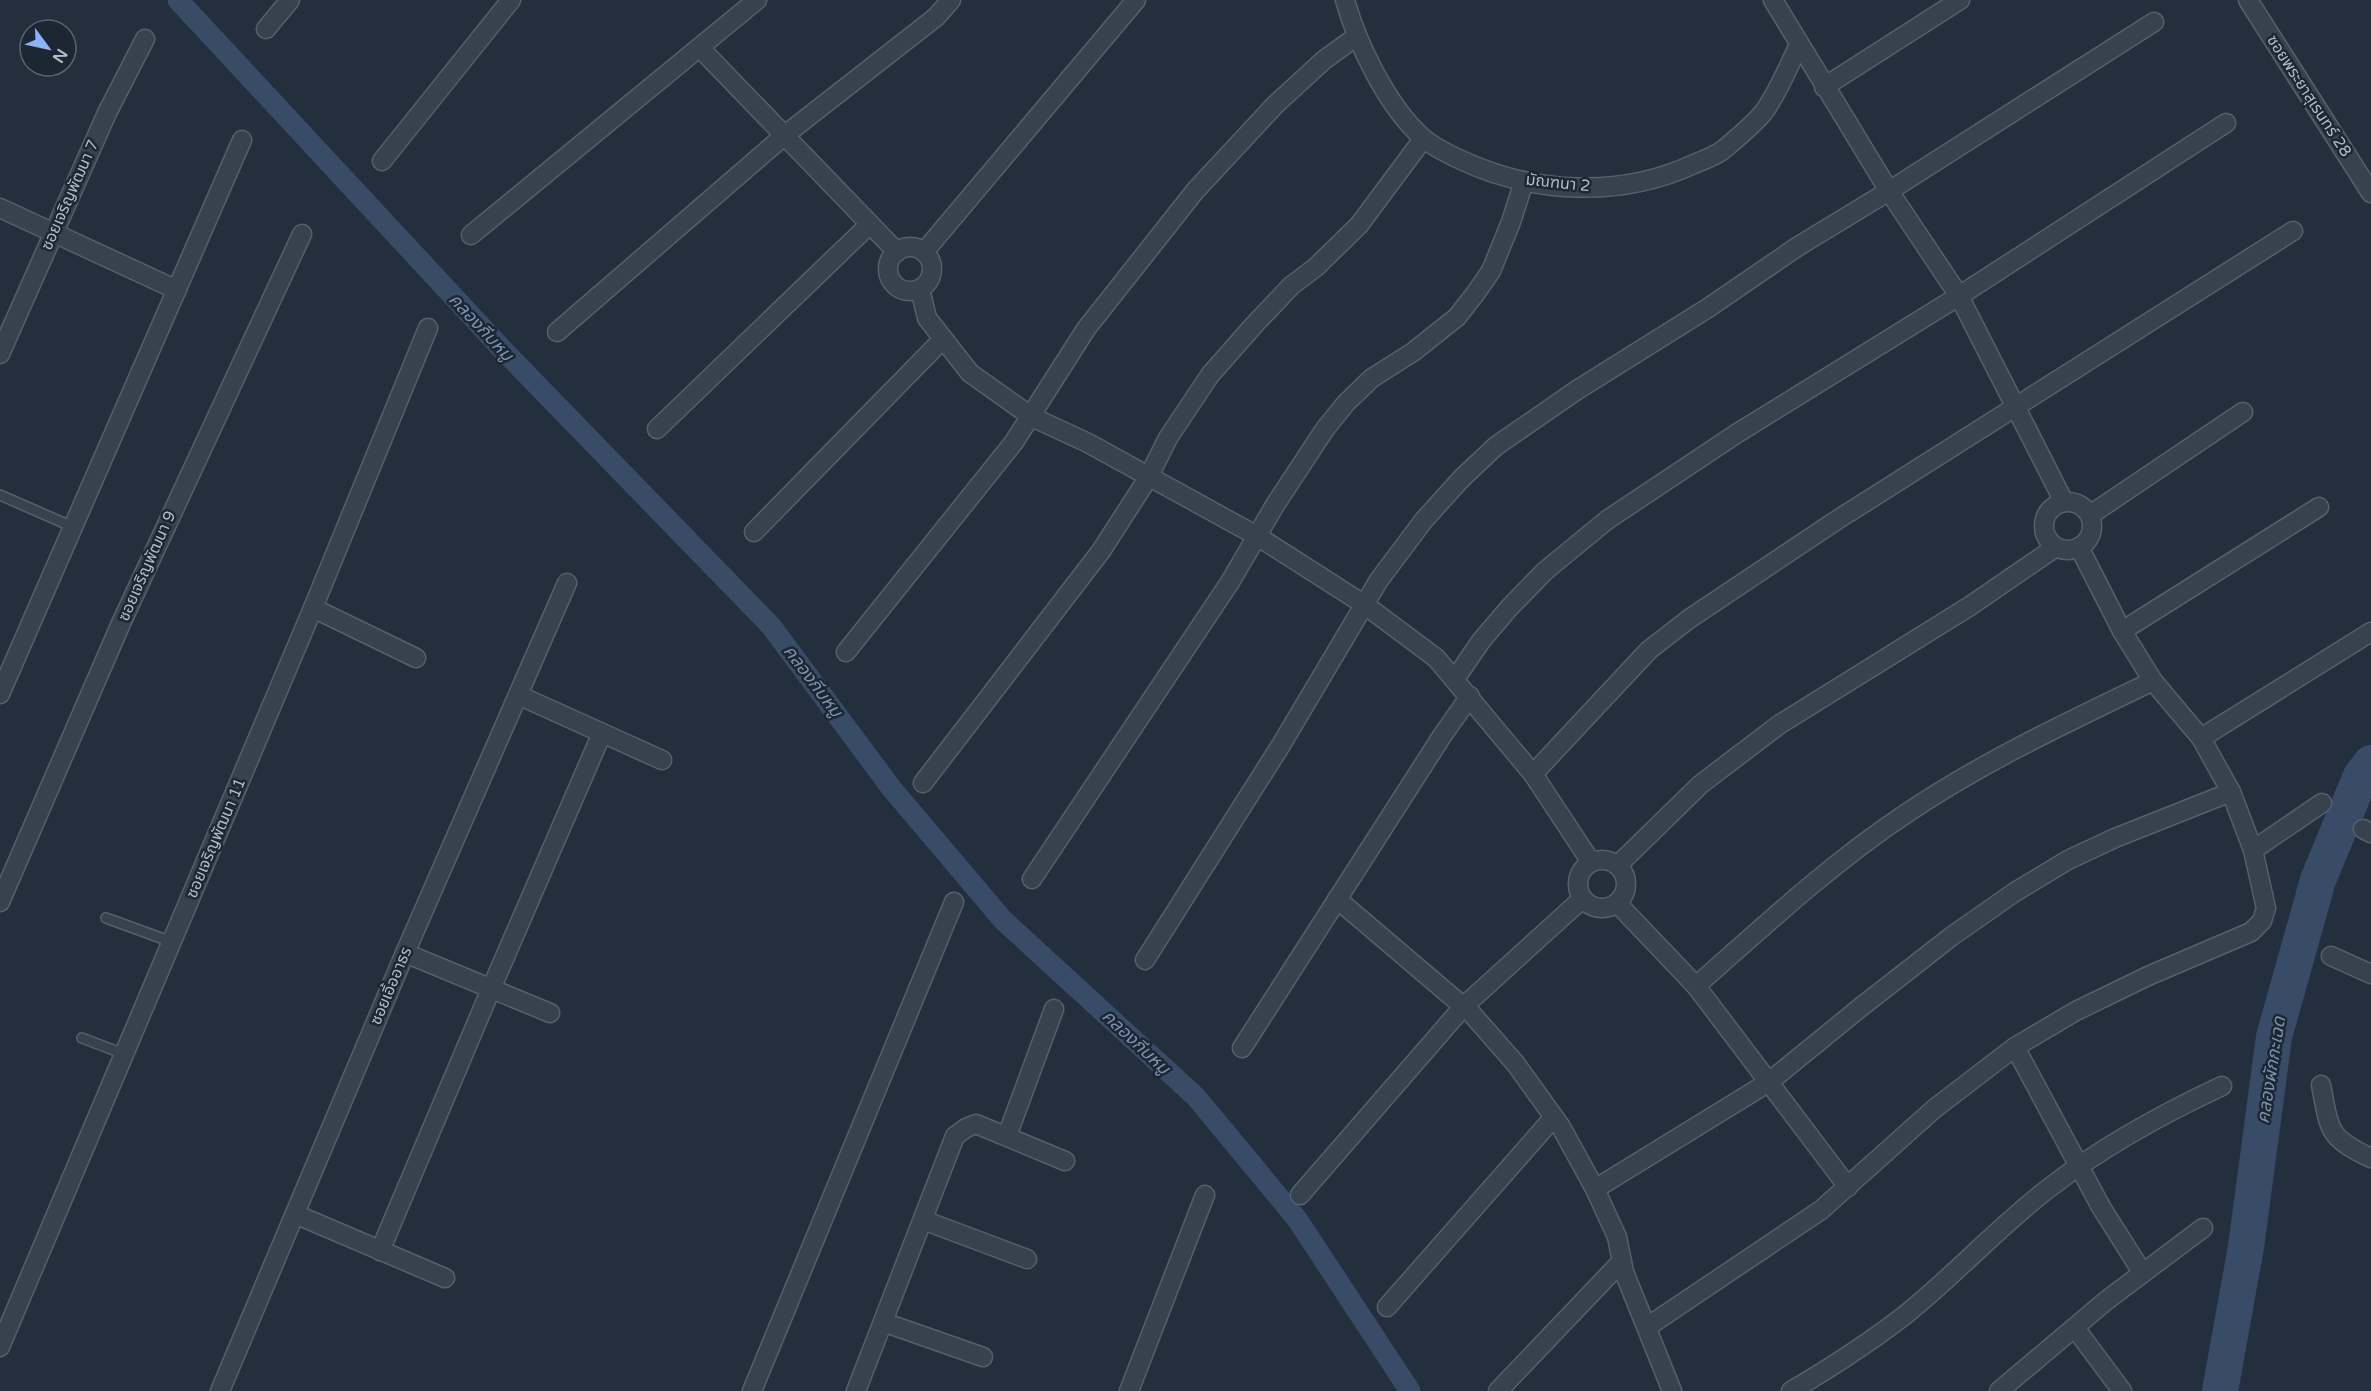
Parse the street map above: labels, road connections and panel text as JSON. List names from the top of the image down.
{
  "streets": {
    "street": [
      "ซอยพระยาสุเรนทร์ 28",
      "มัณฑนา 2",
      "ซอยเจริญพัฒนา 7",
      "ซอยเจริญพัฒนา 9",
      "ซอยเจริญพัฒนา 11",
      "ซอยเอิ้ออาธร"
    ]
  },
  "water": ["คลองกีบหมู", "คลองผักกะเฉด"],
  "north": "bottom right"
}
